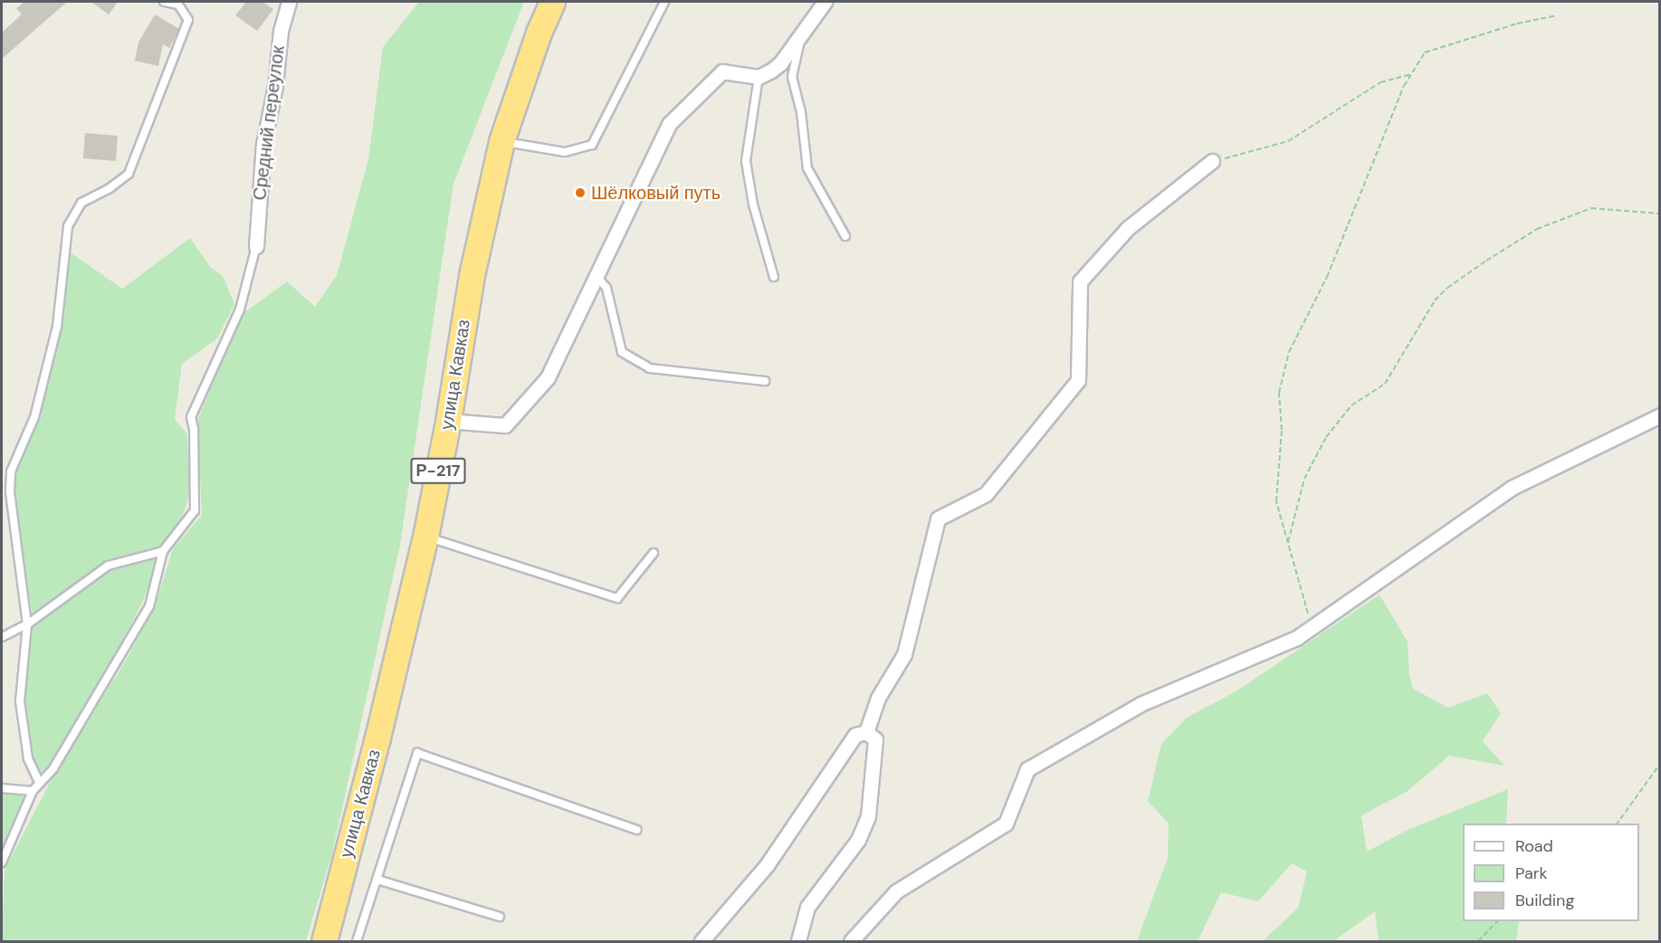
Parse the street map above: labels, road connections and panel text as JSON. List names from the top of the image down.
{
  "streets": {
    "highway": ["улица Кавказ", "Р-217"],
    "street": ["Средний переулок"]
  },
  "places": ["Шёлковый путь"],
  "legend": ["Road", "Park", "Building"]
}
